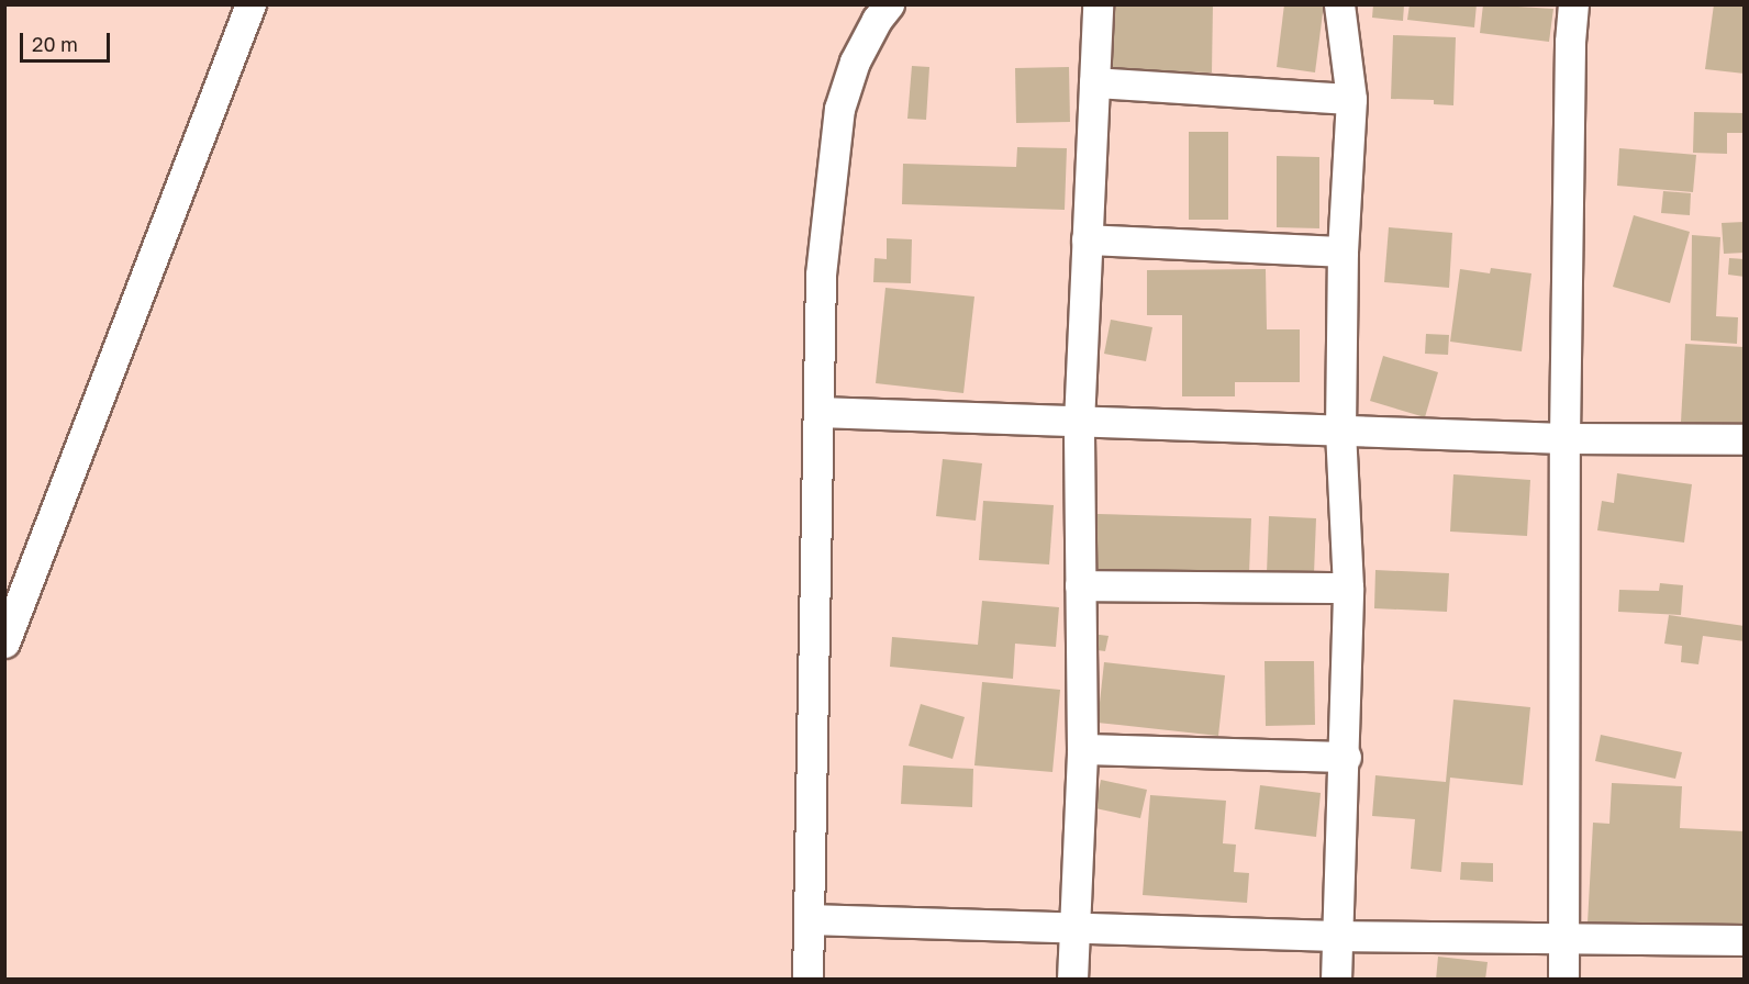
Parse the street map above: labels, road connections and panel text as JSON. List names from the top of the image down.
{
  "scale_bar": "20 m"
}
